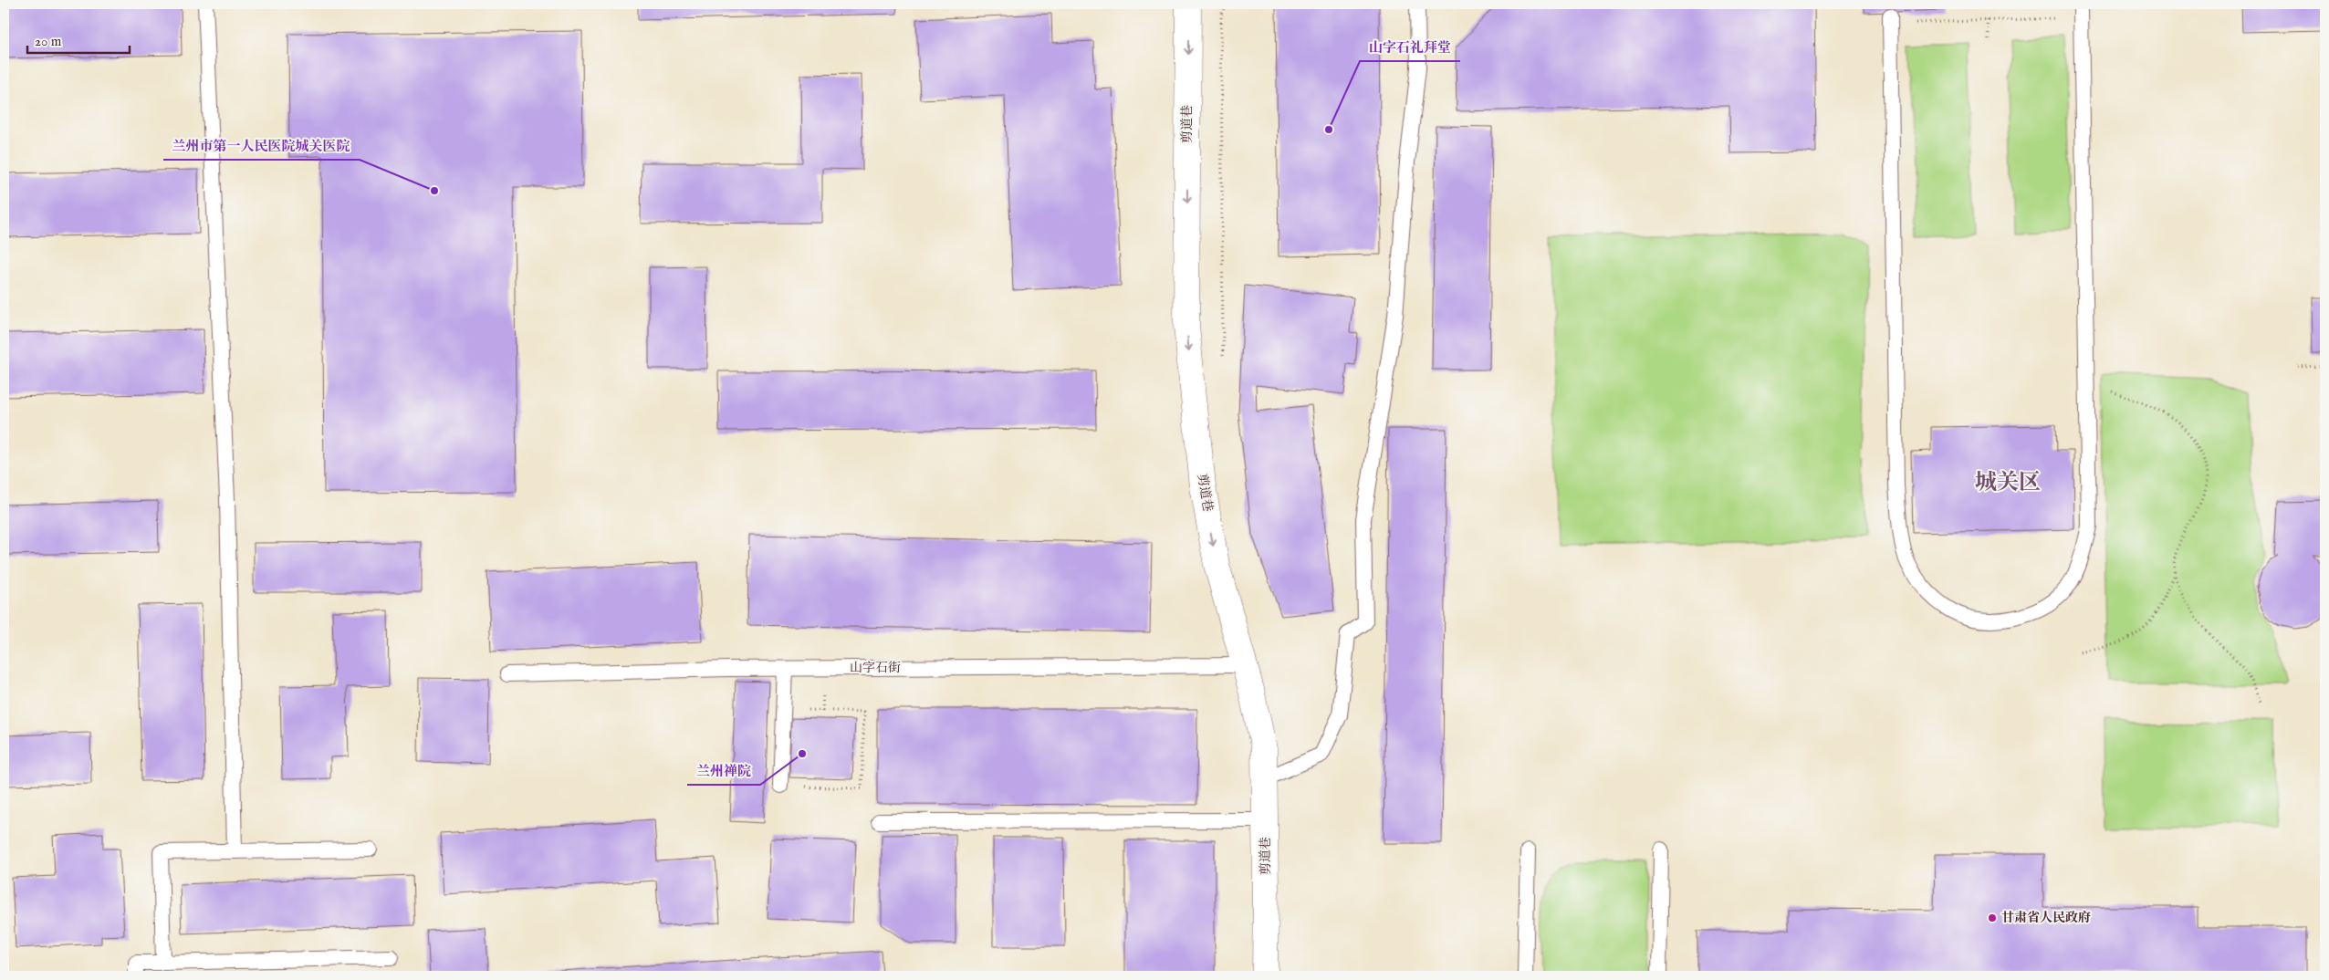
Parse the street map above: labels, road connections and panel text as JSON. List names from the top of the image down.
{
  "streets": {
    "street": ["剪道巷"],
    "lane": ["山字石街"]
  },
  "crossings": [
    ["剪道巷", "山字石街"]
  ],
  "one_way": ["剪道巷"],
  "districts": ["城关区"],
  "places": [
    "山字石礼拜堂",
    "兰州市第一人民医院城关医院",
    "兰州禅院",
    "甘肃省人民政府"
  ],
  "scale_bar": "20 m"
}
